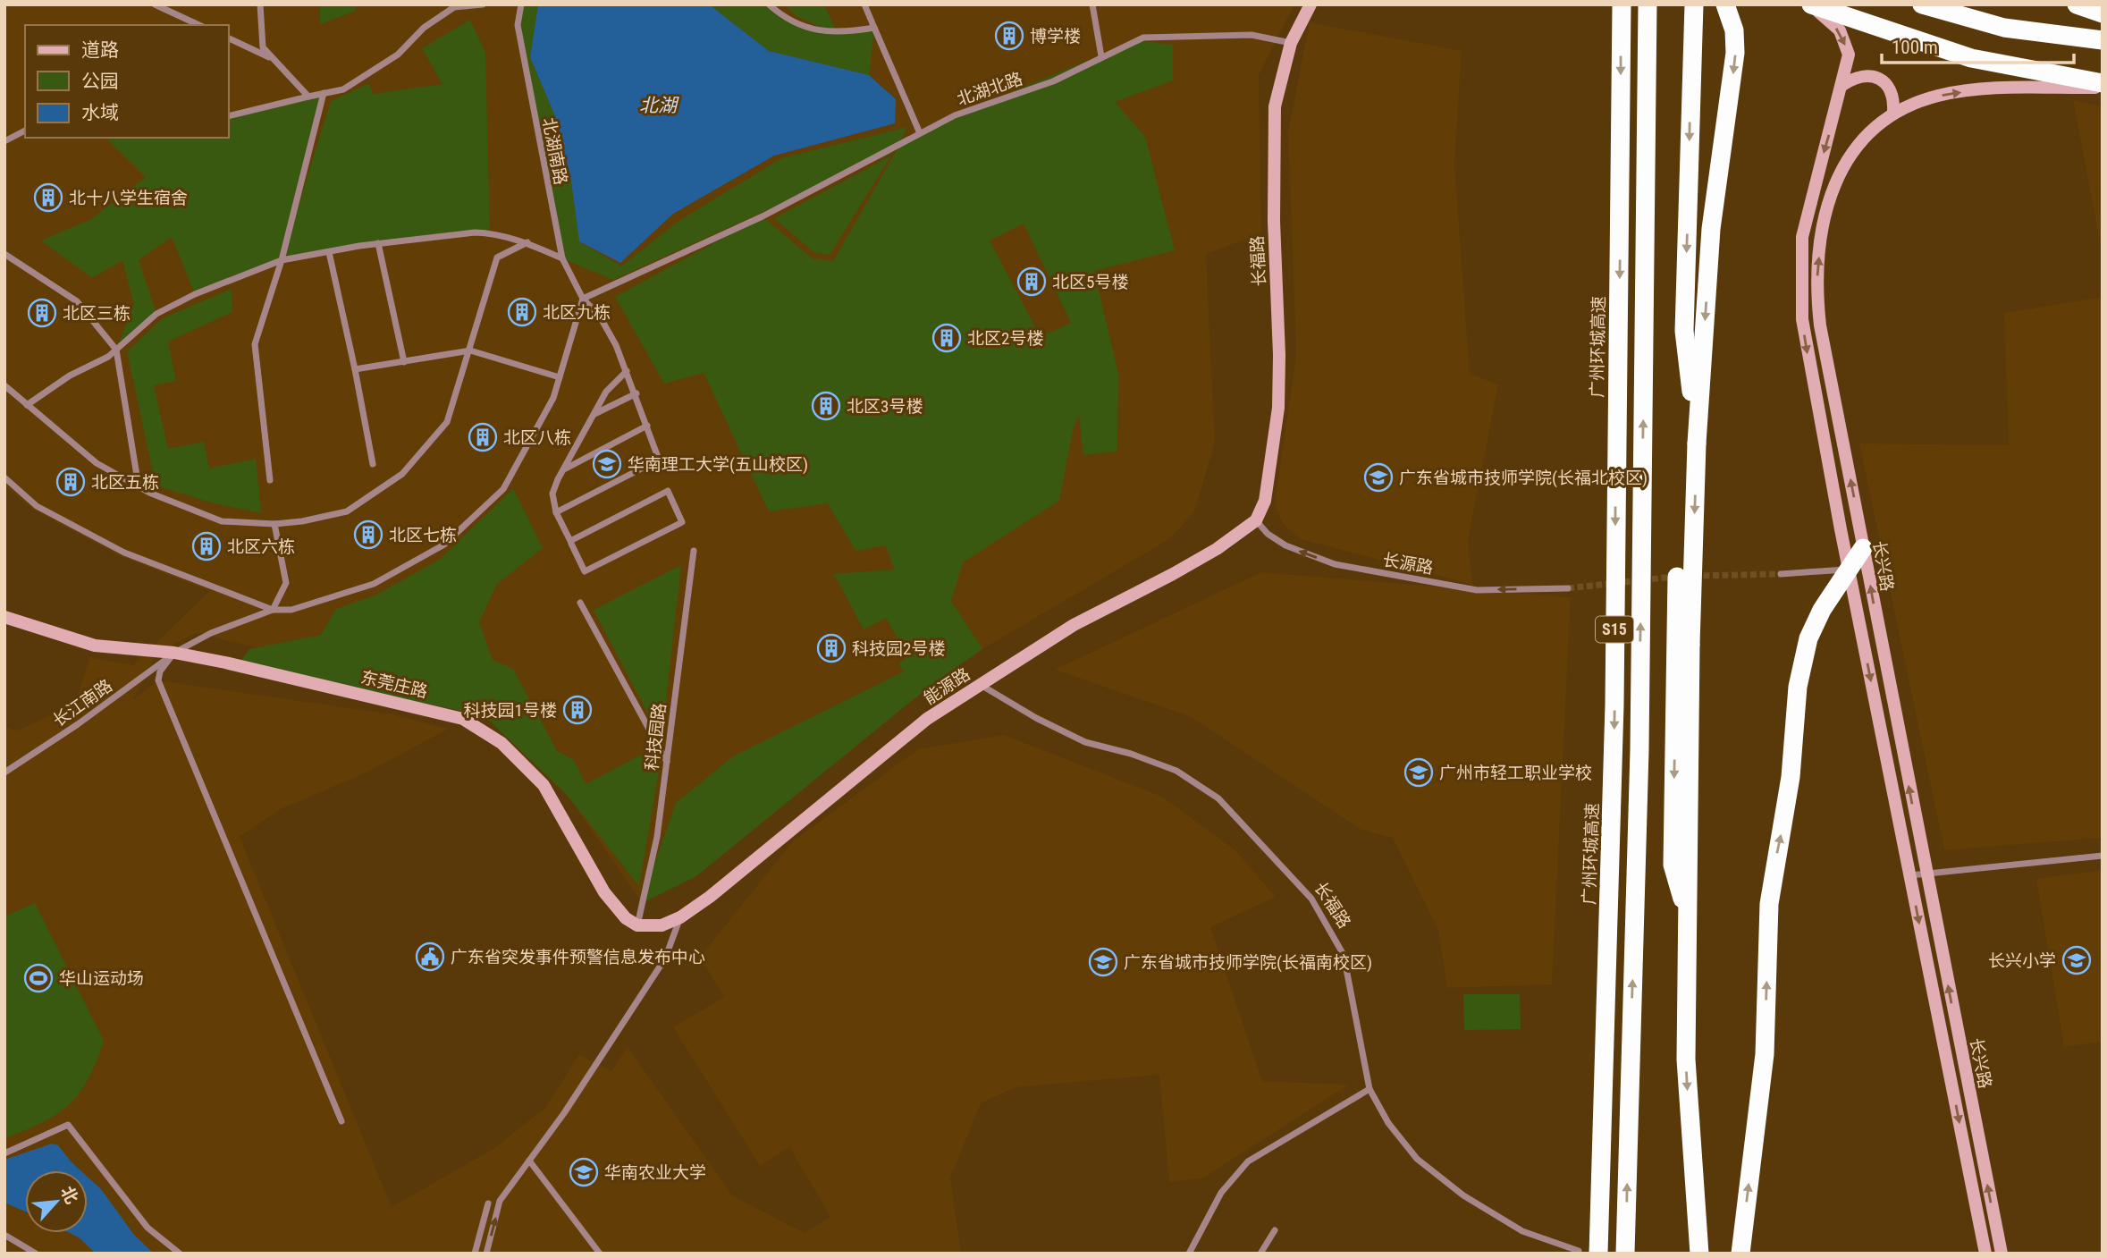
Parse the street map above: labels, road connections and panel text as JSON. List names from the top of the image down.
{
  "streets": {
    "highway": ["广州环城高速", "S15"],
    "street": [
      "北湖北路",
      "北湖南路",
      "长福路",
      "长源路",
      "长兴路",
      "东莞庄路",
      "能源路",
      "长江南路",
      "科技园路"
    ]
  },
  "crossings": [
    ["北湖北路", "北湖南路"],
    ["北湖北路", "长福路"],
    ["长福路", "长源路"],
    ["长福路", "能源路"],
    ["长源路", "能源路"],
    ["东莞庄路", "长江南路"],
    ["东莞庄路", "科技园路"]
  ],
  "one_way": ["长源路"],
  "water": ["北湖"],
  "places": {
    "building": [
      "博学楼",
      "北十八学生宿舍",
      "北区5号楼",
      "北区九栋",
      "北区三栋",
      "北区2号楼",
      "北区3号楼",
      "北区八栋",
      "北区五栋",
      "北区七栋",
      "北区六栋",
      "科技园2号楼",
      "科技园1号楼"
    ],
    "school or university": [
      "华南理工大学(五山校区)",
      "广东省城市技师学院(长福北校区)",
      "广州市轻工职业学校",
      "长兴小学",
      "广东省城市技师学院(长福南校区)",
      "华南农业大学"
    ],
    "public building": ["广东省突发事件预警信息发布中心"],
    "sports": ["华山运动场"]
  },
  "legend": ["道路", "公园", "水域"],
  "scale_bar": "100 m",
  "north": "top right"
}
